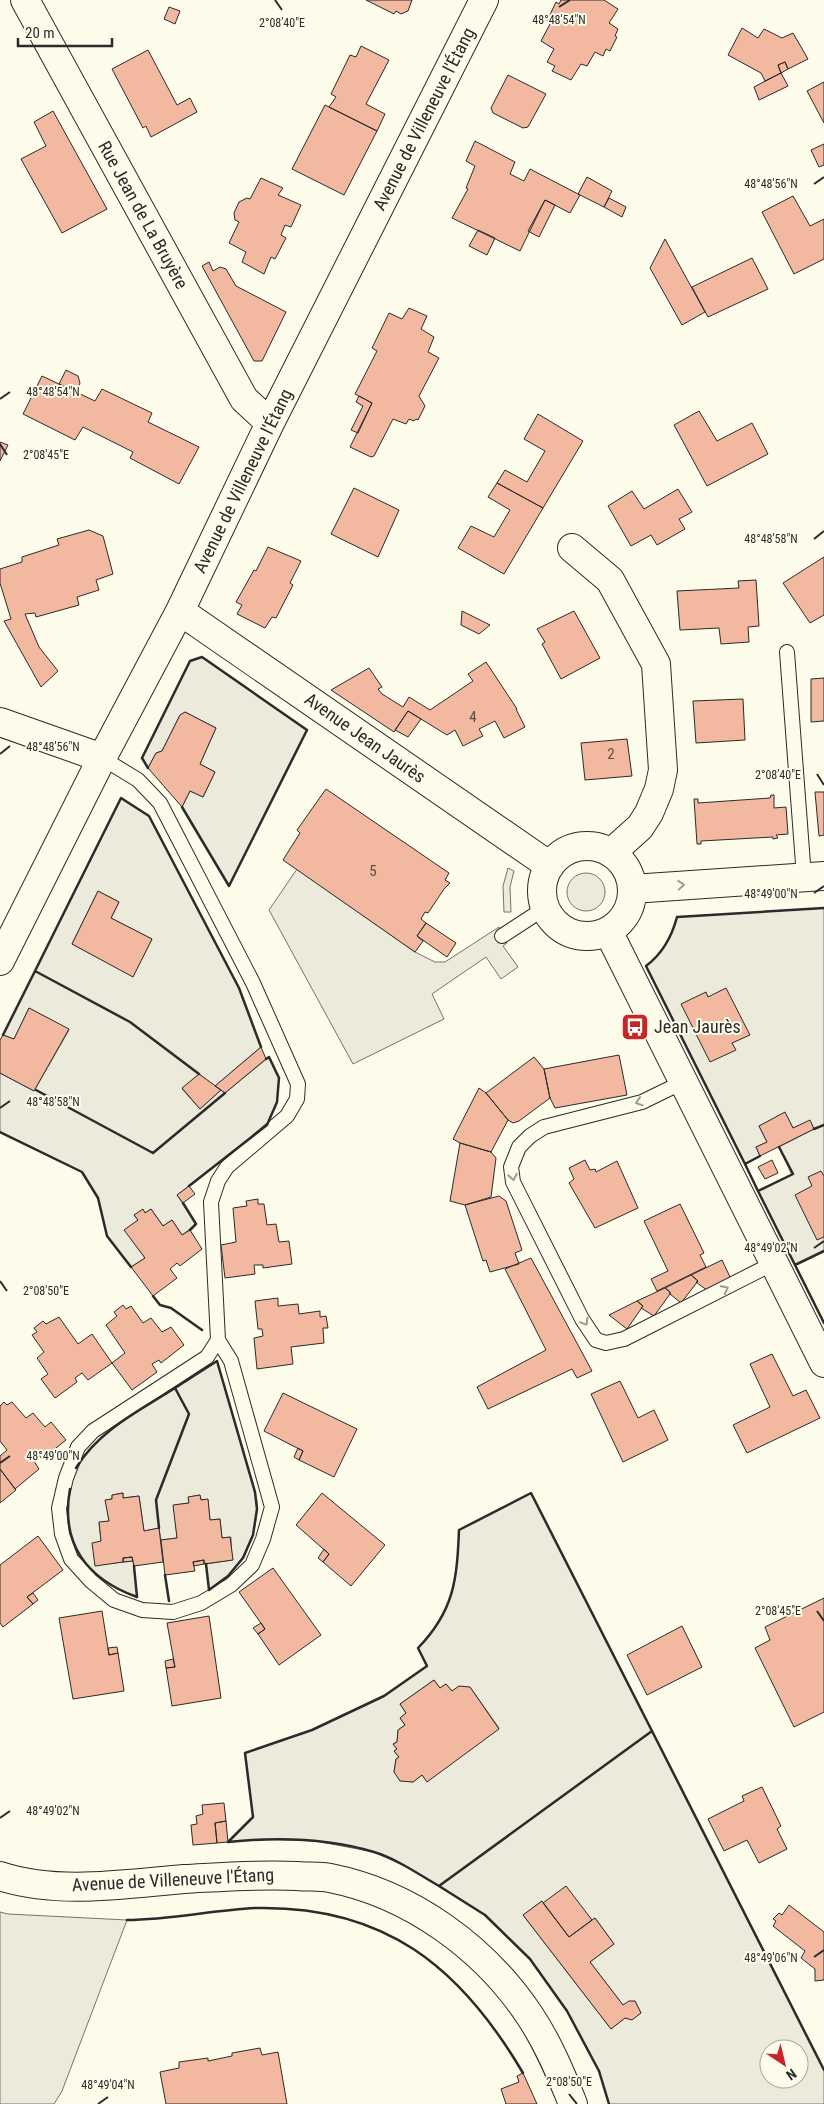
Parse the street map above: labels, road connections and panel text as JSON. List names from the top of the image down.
{
  "streets": {
    "street": ["Avenue de Villeneuve l'Étang", "Rue Jean de La Bruyère", "Avenue Jean Jaurès"]
  },
  "crossings": [
    ["Avenue de Villeneuve l'Étang", "Rue Jean de La Bruyère"],
    ["Avenue de Villeneuve l'Étang", "Avenue Jean Jaurès"]
  ],
  "places": {
    "bus stop": ["Jean Jaurès"]
  },
  "house_numbers": ["4", "2", "5"],
  "scale_bar": "20 m",
  "north": "bottom right",
  "coordinates": [
    "48°48'54\"N",
    "2°08'40\"E",
    "48°48'56\"N",
    "2°08'45\"E",
    "48°48'58\"N",
    "48°49'00\"N",
    "48°49'02\"N",
    "2°08'50\"E",
    "48°49'06\"N",
    "48°49'04\"N"
  ]
}
